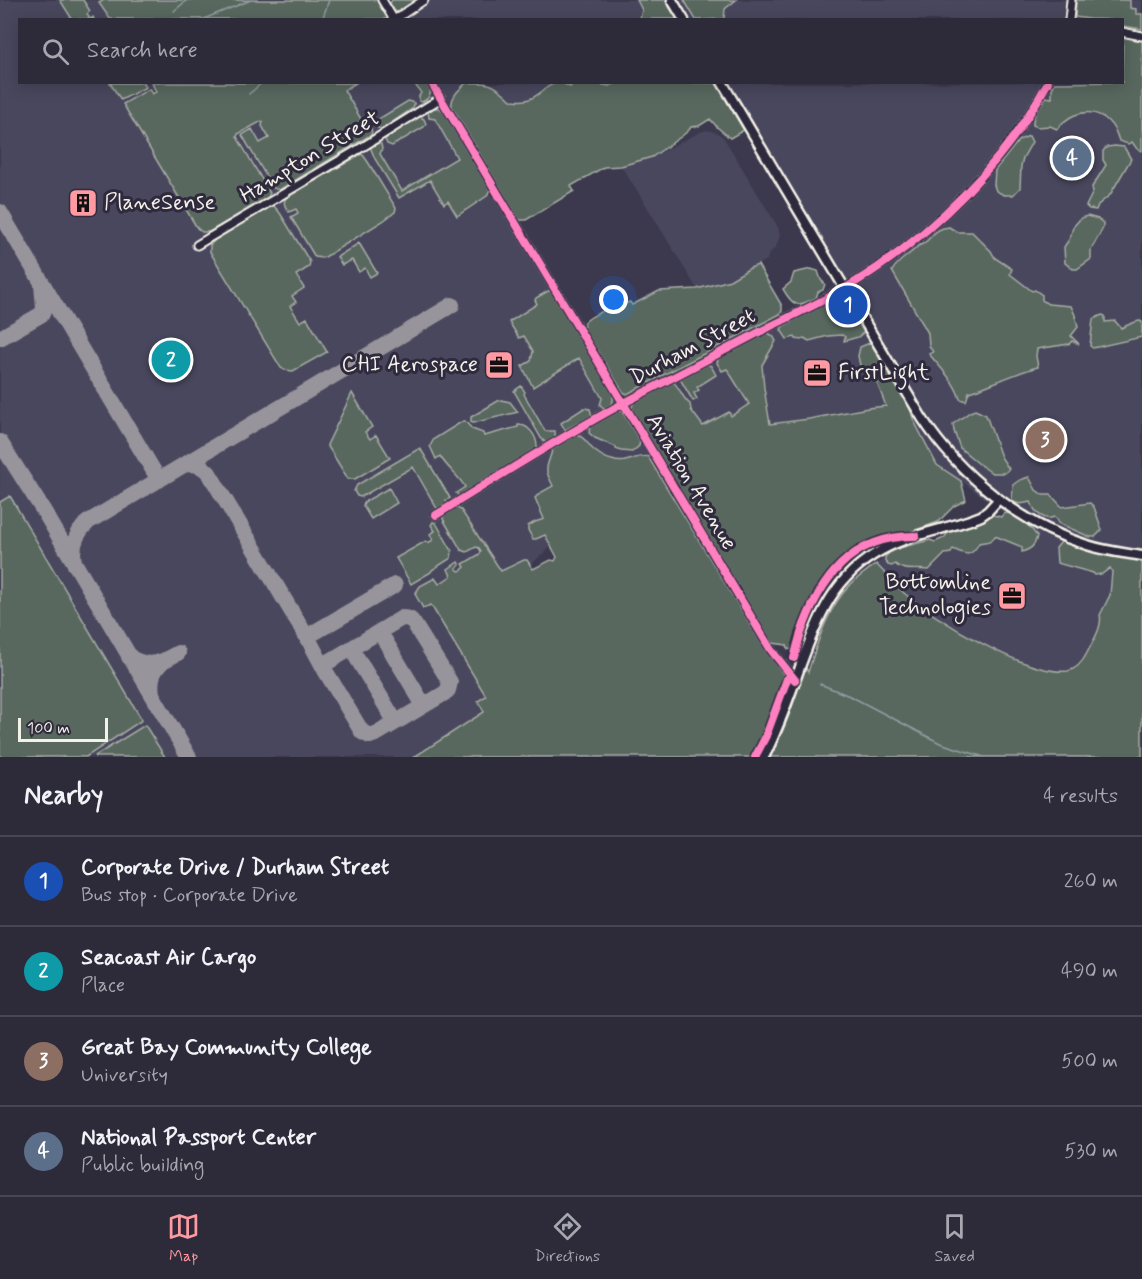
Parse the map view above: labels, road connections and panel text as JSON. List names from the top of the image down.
{
  "streets": {
    "street": ["Hampton Street", "Durham Street", "Aviation Avenue"]
  },
  "crossings": [
    ["Hampton Street", "Aviation Avenue"],
    ["Durham Street", "Aviation Avenue"]
  ],
  "places": {
    "building": ["PlaneSense"],
    "office": ["CHI Aerospace", "FirstLight", "Bottomline Technologies"]
  },
  "scale_bar": "100 m",
  "page": {
    "search": "Search here",
    "pins": [
      "4",
      "1",
      "2",
      "3"
    ],
    "scale": "100 m",
    "heading": ["Nearby", "4 results"],
    "list": [
      {
        "mark": "1",
        "name": "Corporate Drive / Durham Street",
        "note": "Bus stop · Corporate Drive",
        "value": "260 m"
      },
      {
        "mark": "2",
        "name": "Seacoast Air Cargo",
        "note": "Place",
        "value": "490 m"
      },
      {
        "mark": "3",
        "name": "Great Bay Community College",
        "note": "University",
        "value": "500 m"
      },
      {
        "mark": "4",
        "name": "National Passport Center",
        "note": "Public building",
        "value": "530 m"
      }
    ],
    "nav": ["Map", "Directions", "Saved"]
  }
}
